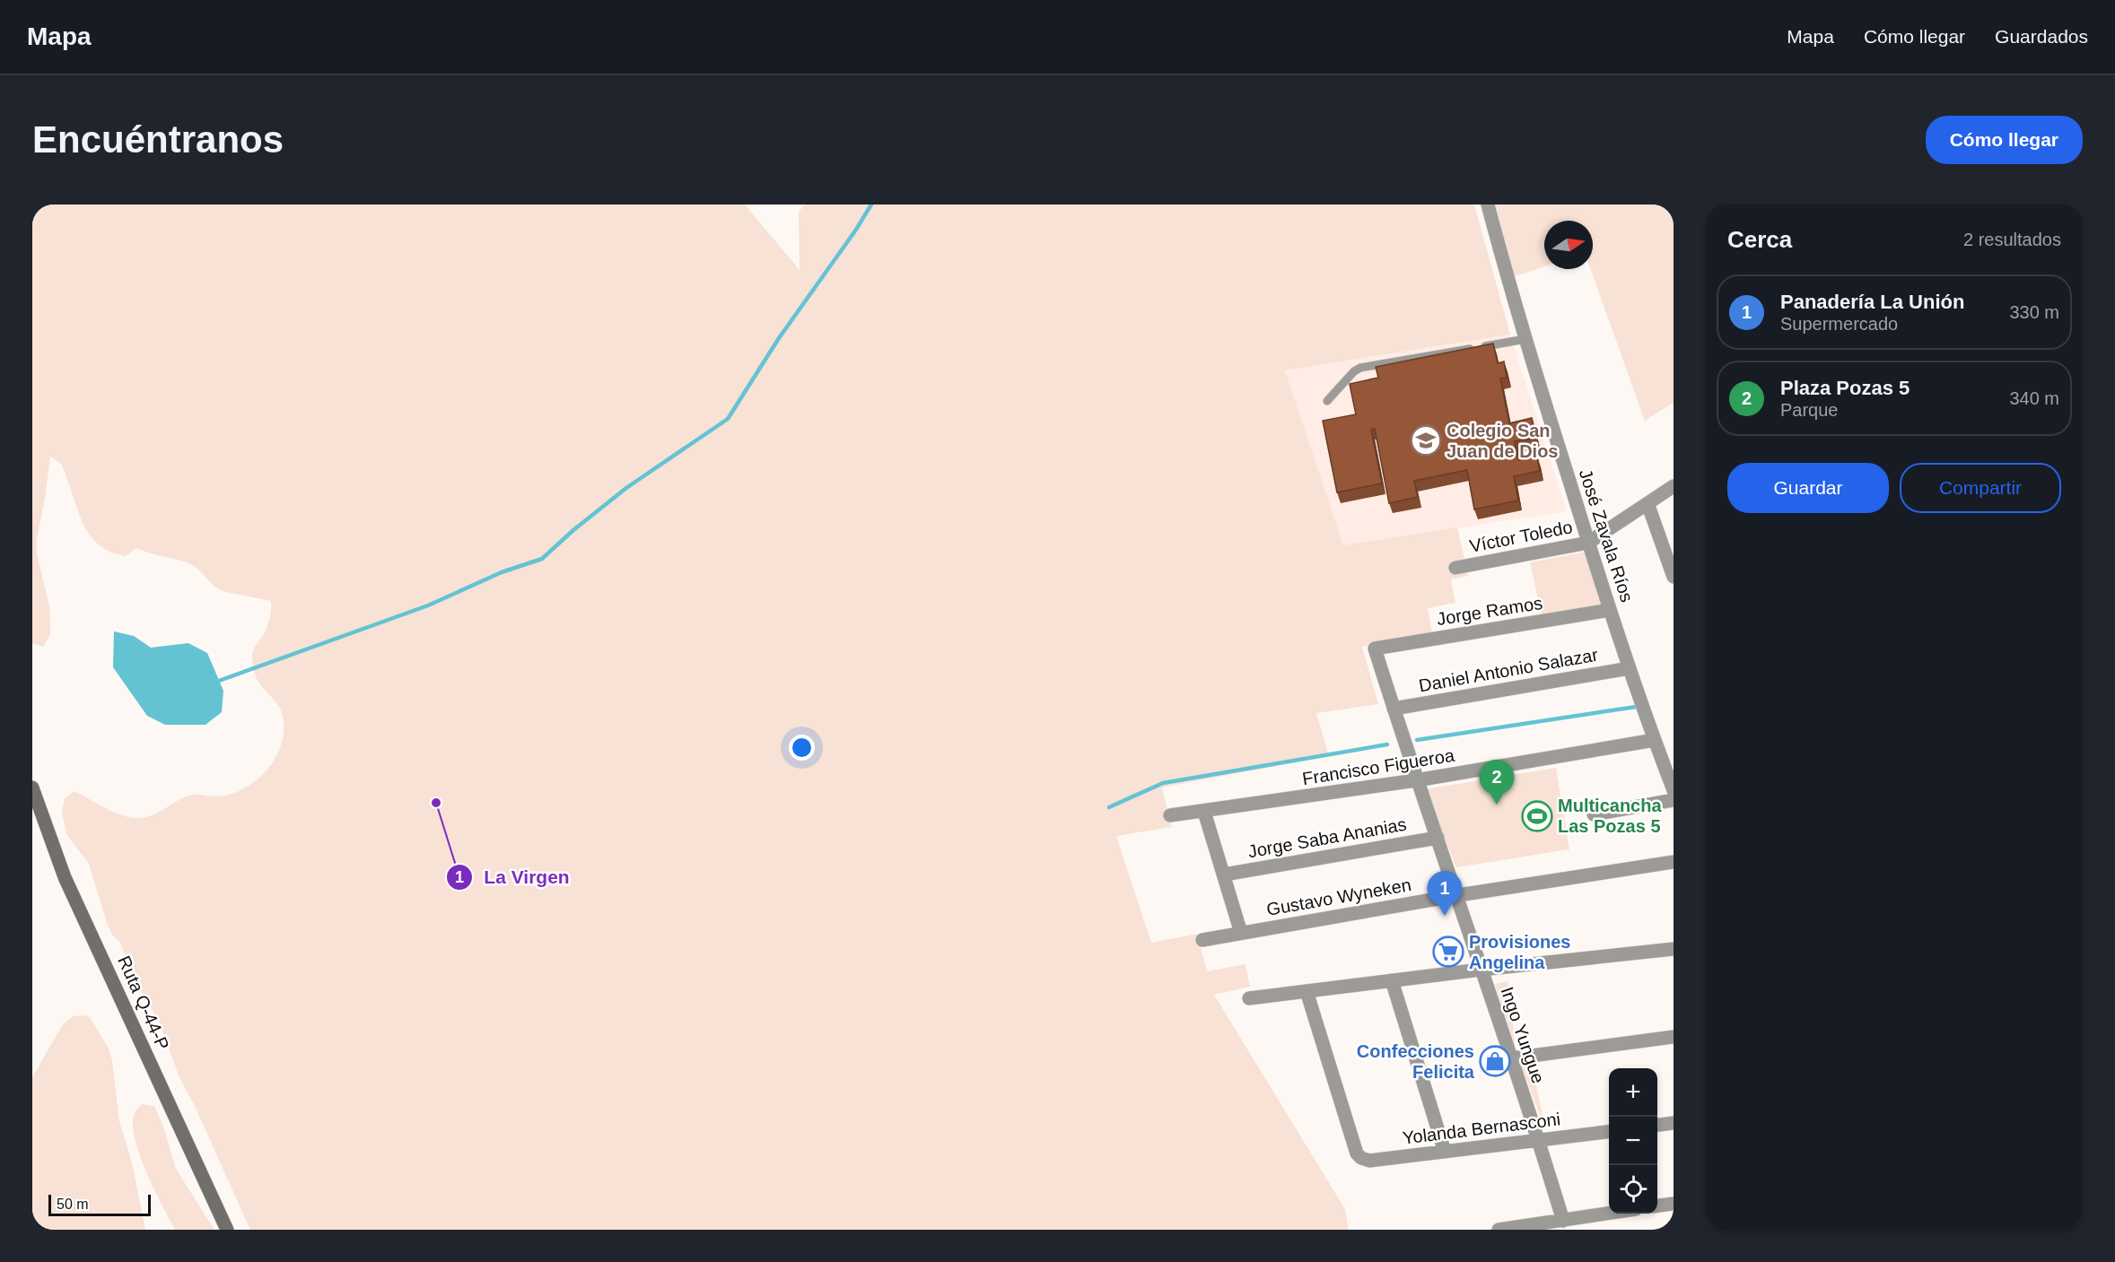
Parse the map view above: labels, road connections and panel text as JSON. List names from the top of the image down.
{
  "streets": {
    "street": [
      "José Zavala Ríos",
      "Víctor Toledo",
      "Jorge Ramos",
      "Daniel Antonio Salazar",
      "Francisco Figueroa",
      "Jorge Saba Ananias",
      "Gustavo Wyneken",
      "Ruta Q-44-P",
      "Ingo Yungue",
      "Yolanda Bernasconi"
    ]
  },
  "crossings": [
    ["José Zavala Ríos", "Víctor Toledo"],
    ["José Zavala Ríos", "Jorge Ramos"],
    ["José Zavala Ríos", "Daniel Antonio Salazar"],
    ["José Zavala Ríos", "Francisco Figueroa"],
    ["Jorge Ramos", "Ingo Yungue"],
    ["Daniel Antonio Salazar", "Ingo Yungue"],
    ["Francisco Figueroa", "Ingo Yungue"],
    ["Jorge Saba Ananias", "Ingo Yungue"],
    ["Gustavo Wyneken", "Ingo Yungue"],
    ["Ingo Yungue", "Yolanda Bernasconi"]
  ],
  "places": {
    "school or university": ["Colegio San Juan de Dios"],
    "other": ["La Virgen"],
    "sports": ["Multicancha Las Pozas 5"],
    "supermarket": ["Provisiones Angelina"],
    "shop": ["Confecciones Felicita"]
  },
  "scale_bar": "50 m",
  "north": "right",
  "page": {
    "header": "Mapa",
    "nav": ["Mapa", "Cómo llegar", "Guardados"],
    "buttons": [
      "Cómo llegar",
      ["Guardar", "Compartir"]
    ],
    "title": "Encuéntranos",
    "heading": ["Cerca", "2 resultados"],
    "list": [
      {
        "mark": "1",
        "name": "Panadería La Unión",
        "note": "Supermercado",
        "value": "330 m"
      },
      {
        "mark": "2",
        "name": "Plaza Pozas 5",
        "note": "Parque",
        "value": "340 m"
      }
    ],
    "pins": ["2", "1"],
    "map_buttons": ["+", "−"],
    "scale": "50 m"
  }
}
